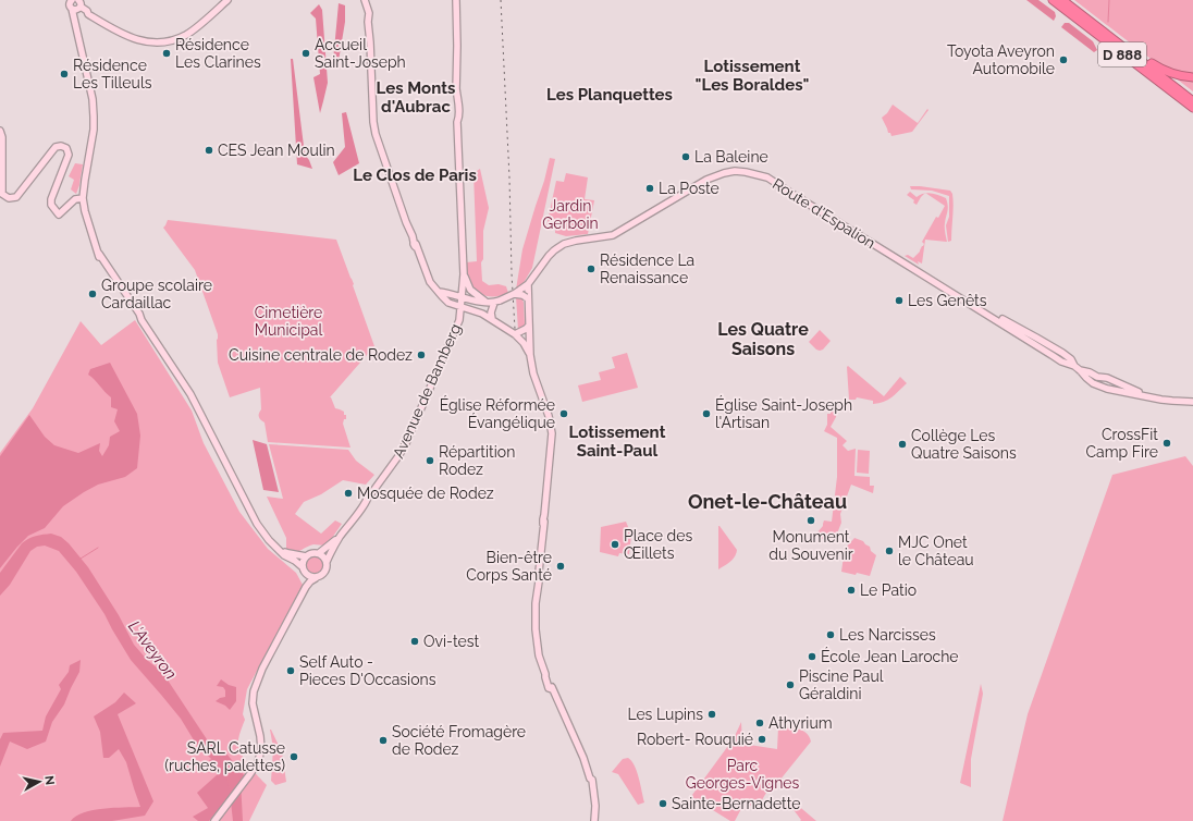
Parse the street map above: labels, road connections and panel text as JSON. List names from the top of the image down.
{
  "streets": {
    "highway": ["D 888"],
    "main road": ["Route d'Espalion", "Avenue de Bamberg"]
  },
  "districts": [
    "Lotissement \"Les Boraldes\"",
    "Les Monts d'Aubrac",
    "Les Planquettes",
    "Le Clos de Paris",
    "Les Quatre Saisons",
    "Lotissement Saint-Paul",
    "Onet-le-Château"
  ],
  "water": ["L'Aveyron"],
  "parks": ["Jardin Gerboin", "Cimetière Municipal", "Parc Georges-Vignes"],
  "places": [
    "Résidence Les Clarines",
    "Accueil Saint-Joseph",
    "Toyota Aveyron Automobile",
    "Résidence Les Tilleuls",
    "CES Jean Moulin",
    "La Baleine",
    "La Poste",
    "Résidence La Renaissance",
    "Groupe scolaire Cardaillac",
    "Les Genêts",
    "Cuisine centrale de Rodez",
    "Église Réformée Évangélique",
    "Église Saint-Joseph l'Artisan",
    "CrossFit Camp Fire",
    "Collège Les Quatre Saisons",
    "Répartition Rodez",
    "Mosquée de Rodez",
    "Monument du Souvenir",
    "Place des Œillets",
    "MJC Onet le Château",
    "Bien-être Corps Santé",
    "Le Patio",
    "Les Narcisses",
    "Ovi-test",
    "École Jean Laroche",
    "Self Auto - Pieces D'Occasions",
    "Piscine Paul Géraldini",
    "Les Lupins",
    "Athyrium",
    "Robert- Rouquié",
    "Société Fromagère de Rodez",
    "SARL Catusse (ruches, palettes)",
    "Sainte-Bernadette"
  ],
  "north": "right"
}
